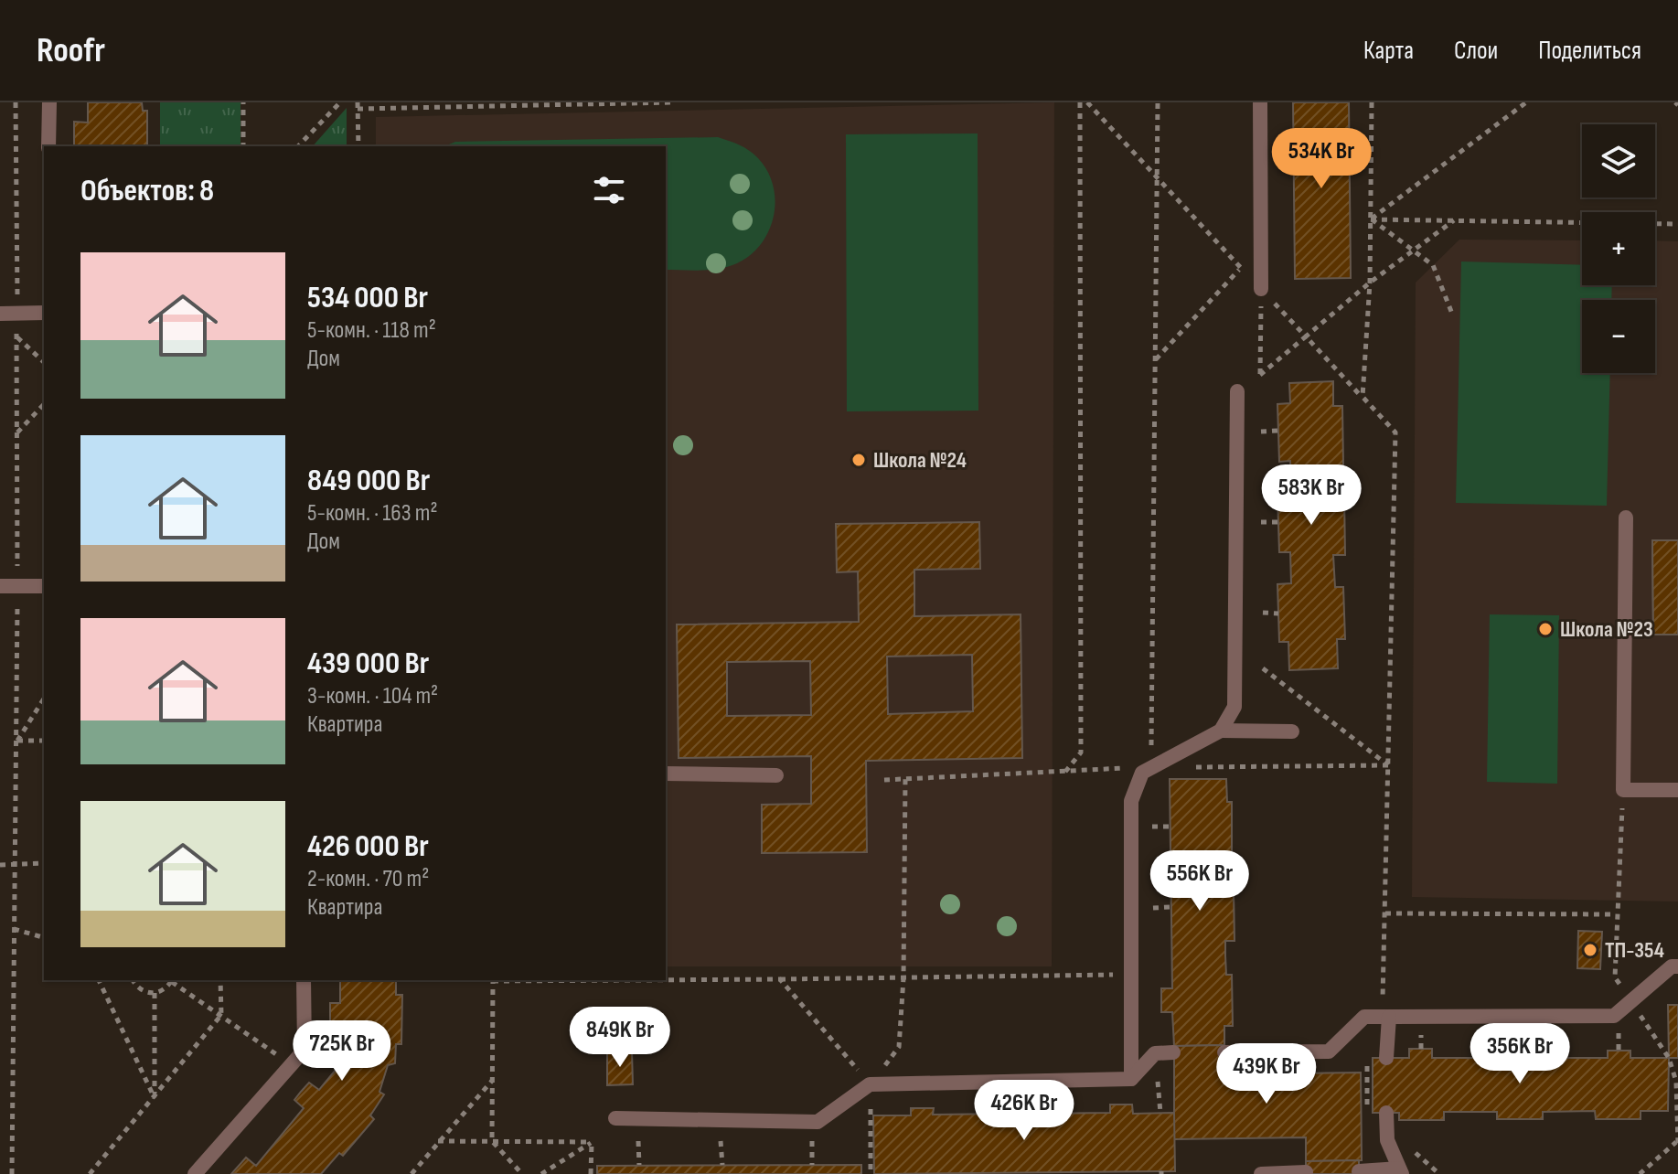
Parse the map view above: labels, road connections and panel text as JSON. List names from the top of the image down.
{
  "places": ["Школа №24", "Школа №23", "ТП-354"],
  "page": {
    "header": "Roofr",
    "nav": ["Карта", "Слои", "Поделиться"],
    "map_buttons": ["+", "−"],
    "price": [
      "534K Br",
      "583K Br",
      "556K Br",
      "849K Br",
      "725K Br",
      "356K Br",
      "439K Br",
      "426K Br"
    ],
    "heading": "Объектов: 8",
    "list": [
      {
        "name": "534 000 Br",
        "note": "5-комн. · 118 m² · Дом"
      },
      {
        "name": "849 000 Br",
        "note": "5-комн. · 163 m² · Дом"
      },
      {
        "name": "439 000 Br",
        "note": "3-комн. · 104 m² · Квартира"
      },
      {
        "name": "426 000 Br",
        "note": "2-комн. · 70 m² · Квартира"
      }
    ]
  }
}
